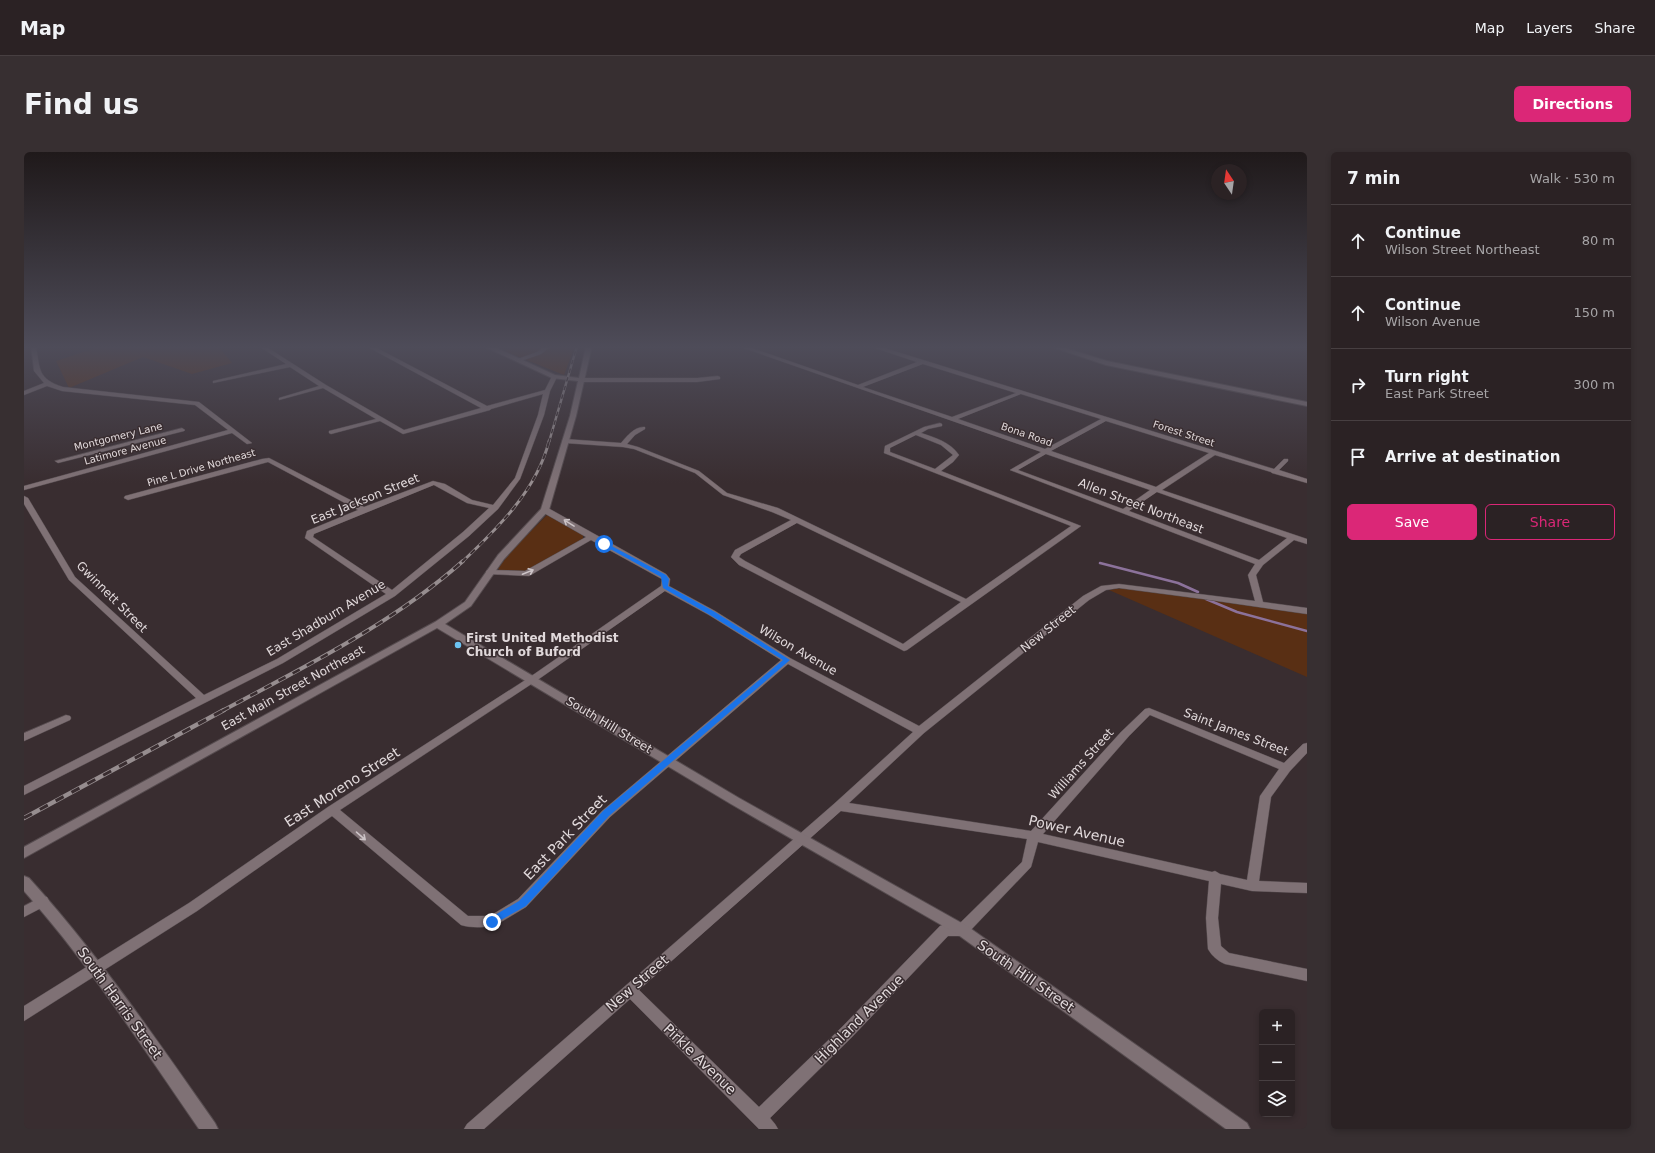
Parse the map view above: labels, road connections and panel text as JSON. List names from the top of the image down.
{
  "streets": {
    "street": [
      "Forest Street",
      "Bona Road",
      "Montgomery Lane",
      "Latimore Avenue",
      "Pine L Drive Northeast",
      "East Jackson Street",
      "Allen Street Northeast",
      "Gwinnett Street",
      "East Shadburn Avenue",
      "New Street",
      "Wilson Avenue",
      "East Main Street Northeast",
      "South Hill Street",
      "Saint James Street",
      "Williams Street",
      "East Moreno Street",
      "Power Avenue",
      "East Park Street",
      "South Harris Street",
      "Highland Avenue",
      "Pirkle Avenue"
    ]
  },
  "crossings": [
    ["Bona Road", "Allen Street Northeast"],
    ["Pine L Drive Northeast", "East Jackson Street"],
    ["East Jackson Street", "East Shadburn Avenue"],
    ["Gwinnett Street", "East Shadburn Avenue"],
    ["New Street", "Wilson Avenue"],
    ["New Street", "South Hill Street"],
    ["New Street", "Power Avenue"],
    ["New Street", "Pirkle Avenue"],
    ["Wilson Avenue", "East Main Street Northeast"],
    ["Wilson Avenue", "East Moreno Street"],
    ["Wilson Avenue", "East Park Street"],
    ["East Main Street Northeast", "South Hill Street"],
    ["South Hill Street", "East Moreno Street"],
    ["South Hill Street", "East Park Street"],
    ["South Hill Street", "Highland Avenue"],
    ["Saint James Street", "Williams Street"],
    ["Williams Street", "Power Avenue"],
    ["East Moreno Street", "East Park Street"],
    ["East Moreno Street", "South Harris Street"],
    ["Highland Avenue", "Pirkle Avenue"]
  ],
  "places": ["First United Methodist Church of Buford"],
  "north": "top",
  "page": {
    "header": "Map",
    "nav": ["Map", "Layers", "Share"],
    "buttons": [
      "Directions",
      ["Save", "Share"]
    ],
    "title": "Find us",
    "heading": ["7 min", "Walk · 530 m"],
    "list": [
      ["Continue", "Wilson Street Northeast", "80 m"],
      ["Continue", "Wilson Avenue", "150 m"],
      ["Turn right", "East Park Street", "300 m"],
      "Arrive at destination"
    ],
    "map_buttons": ["+", "−"]
  }
}
